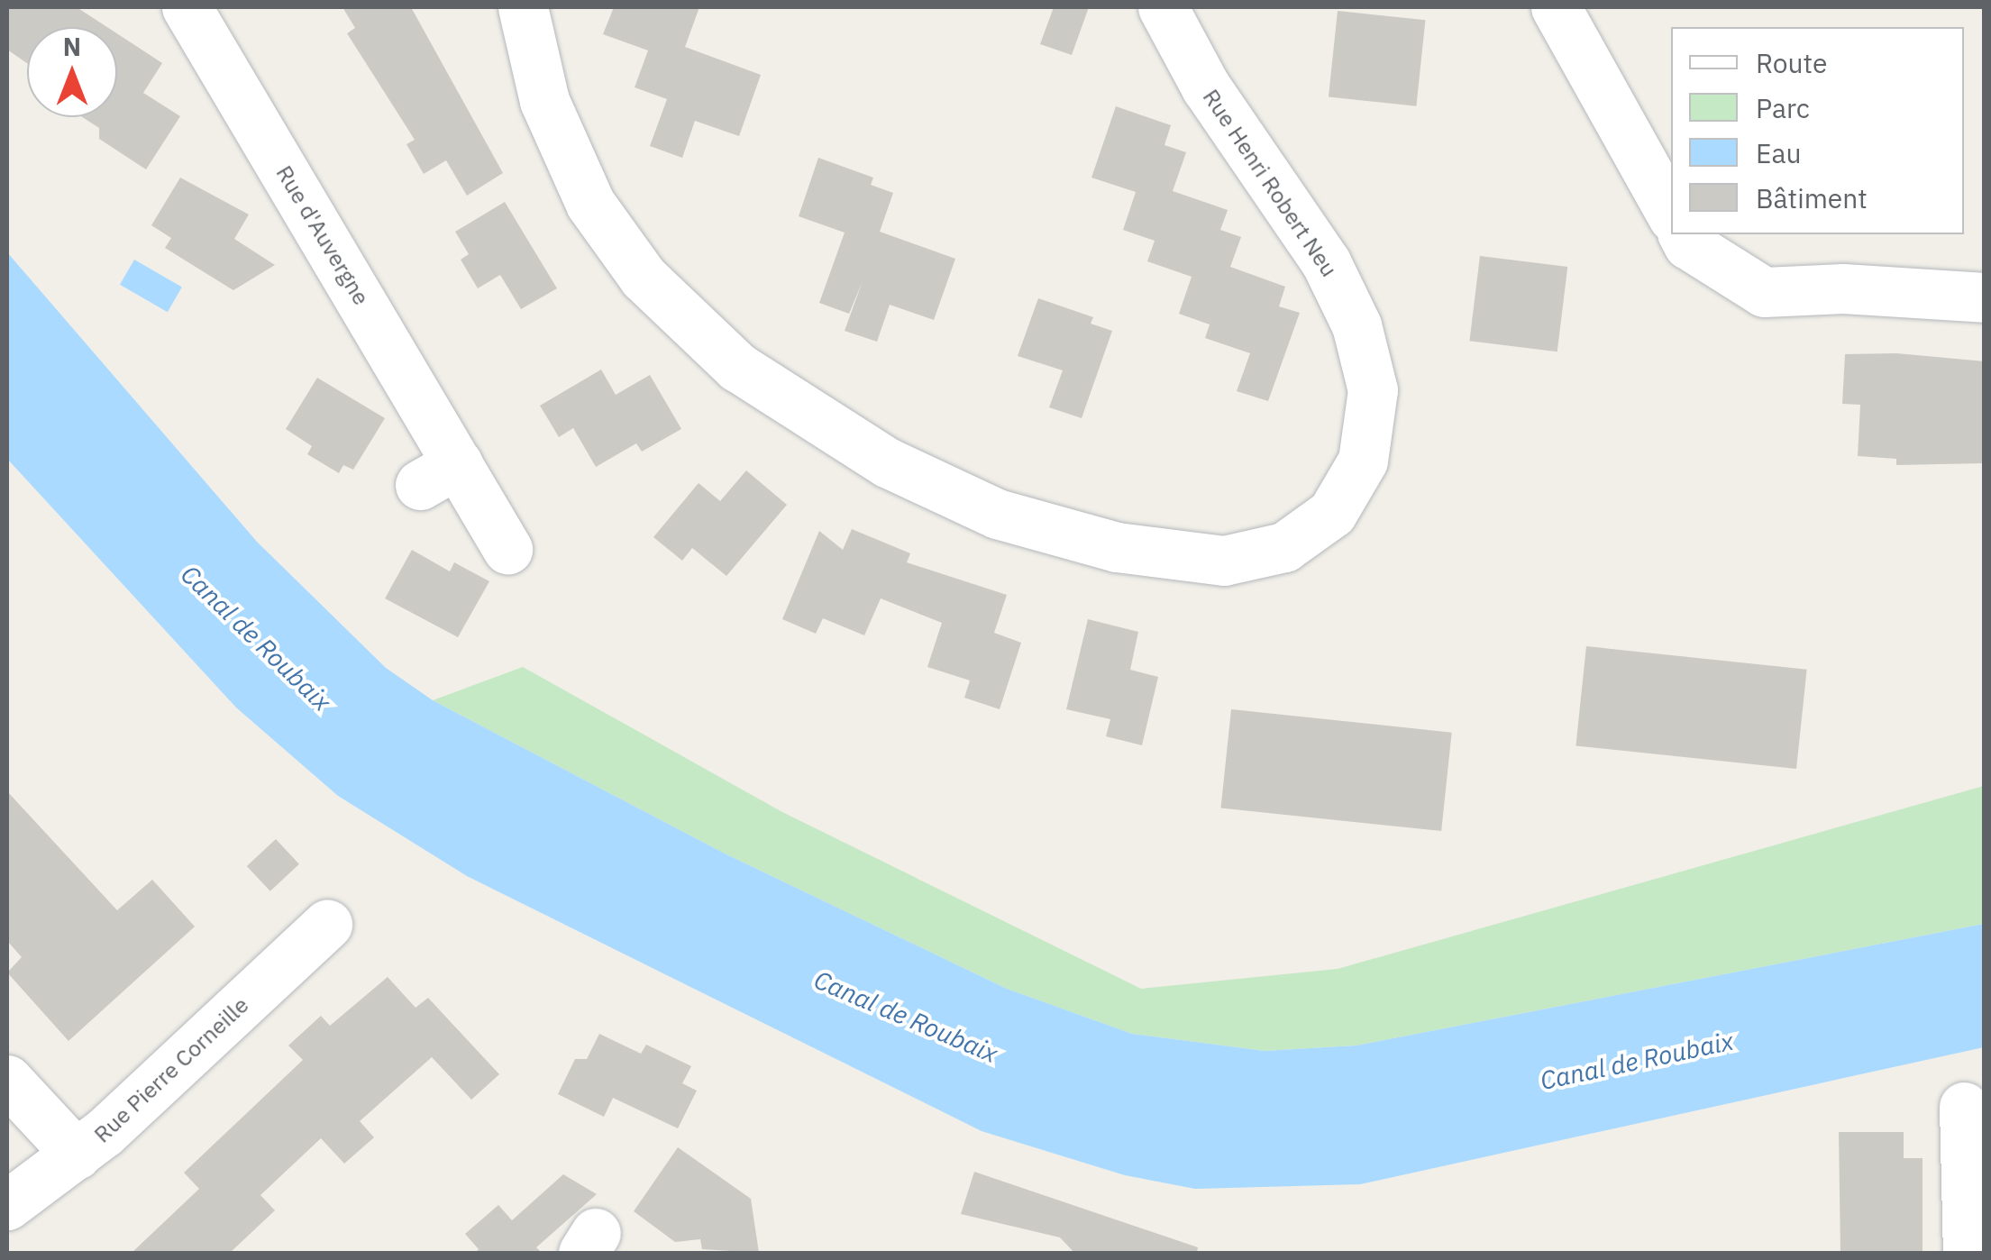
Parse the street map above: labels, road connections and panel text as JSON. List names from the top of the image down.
{
  "streets": {
    "street": ["Rue Henri Robert Neu", "Rue d'Auvergne", "Rue Pierre Corneille"]
  },
  "water": ["Canal de Roubaix"],
  "legend": [
    "Route",
    "Parc",
    "Eau",
    "Bâtiment"
  ],
  "north": "top"
}
